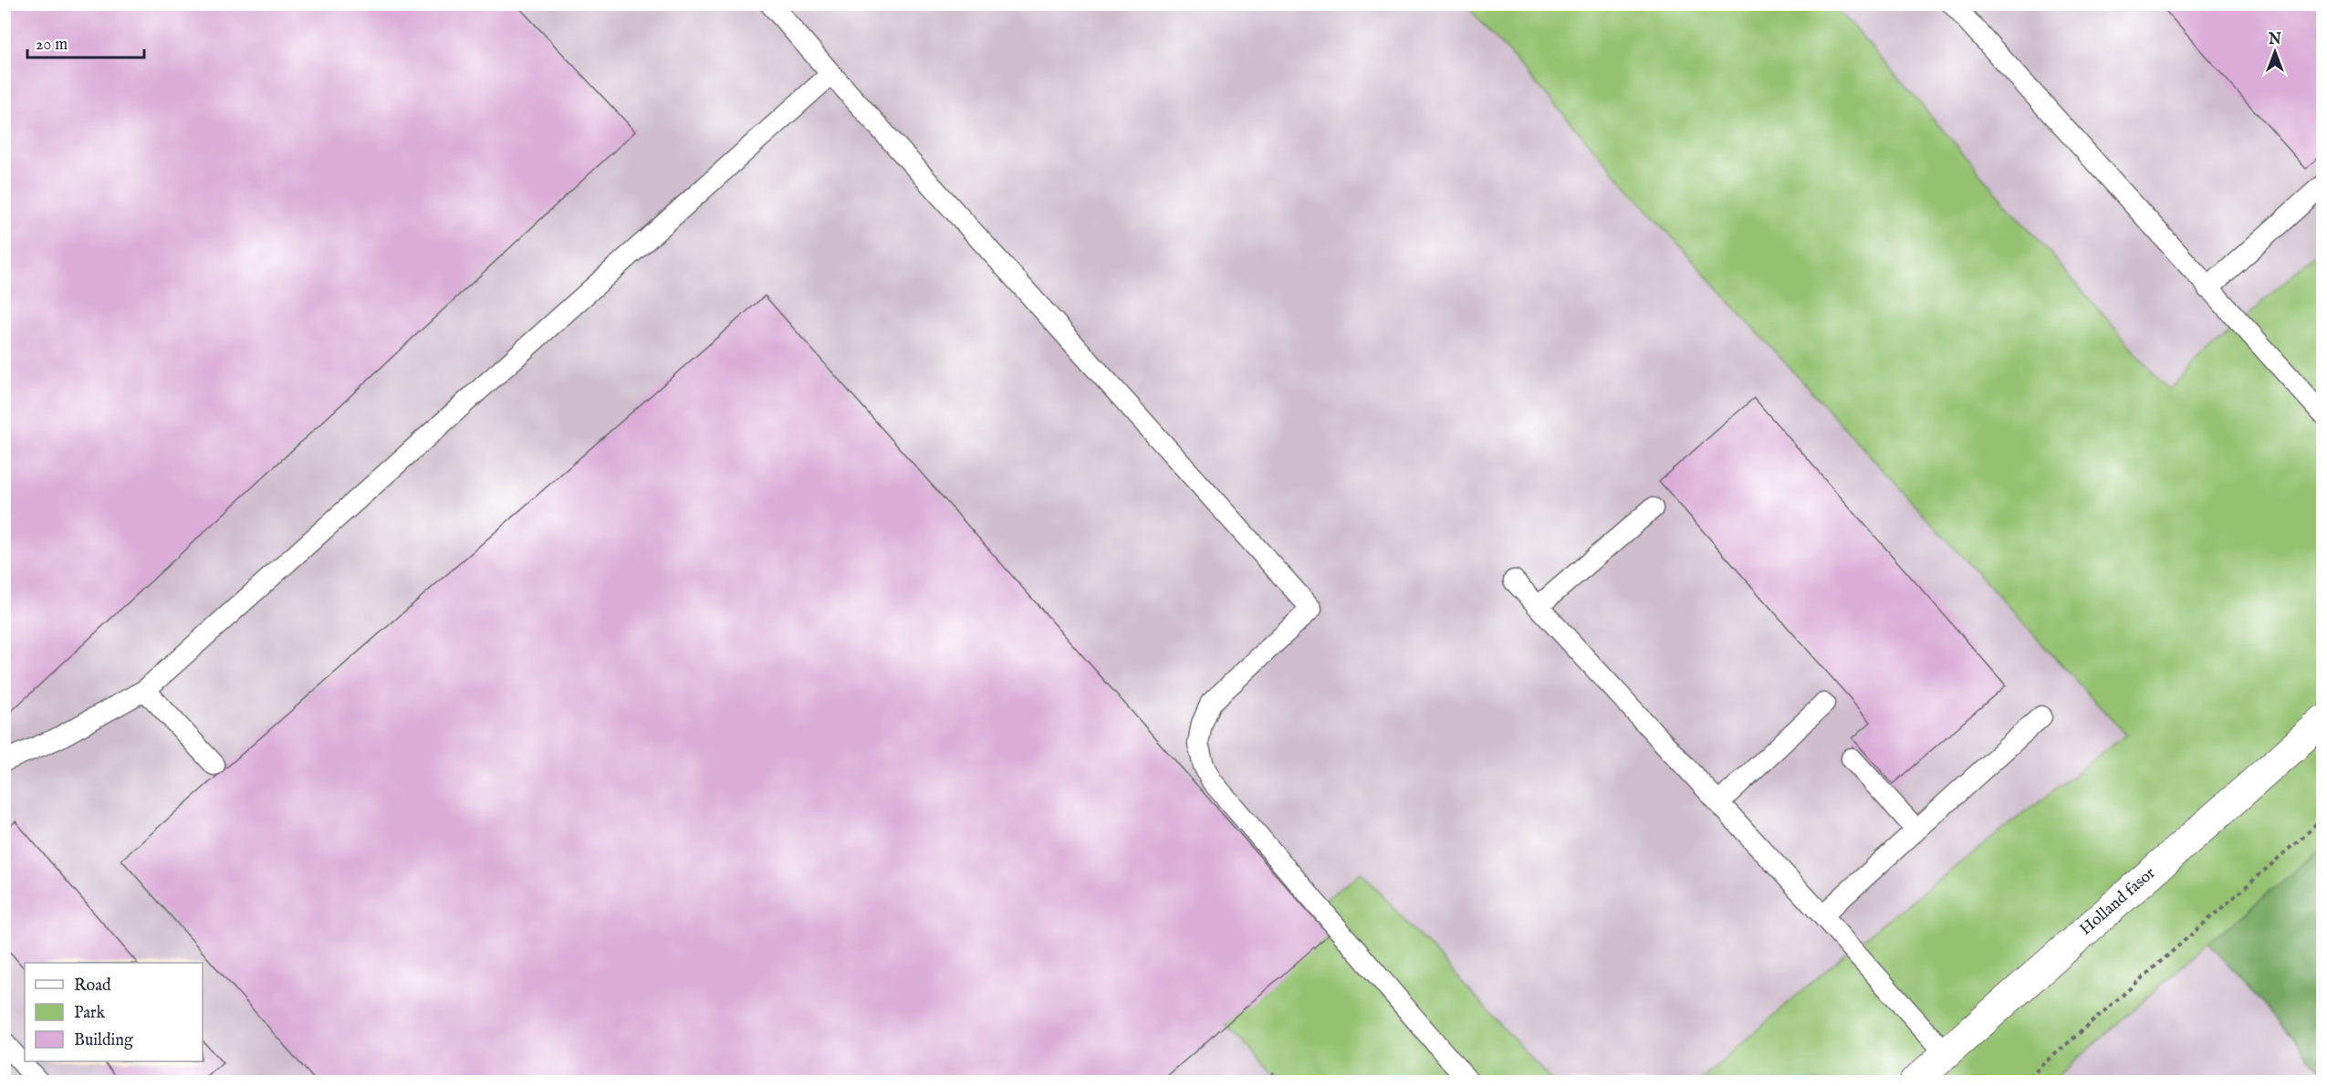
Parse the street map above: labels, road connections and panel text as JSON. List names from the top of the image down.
{
  "streets": {
    "street": ["Holland fasor"]
  },
  "legend": ["Road", "Park", "Building"],
  "scale_bar": "20 m",
  "north": "top"
}
